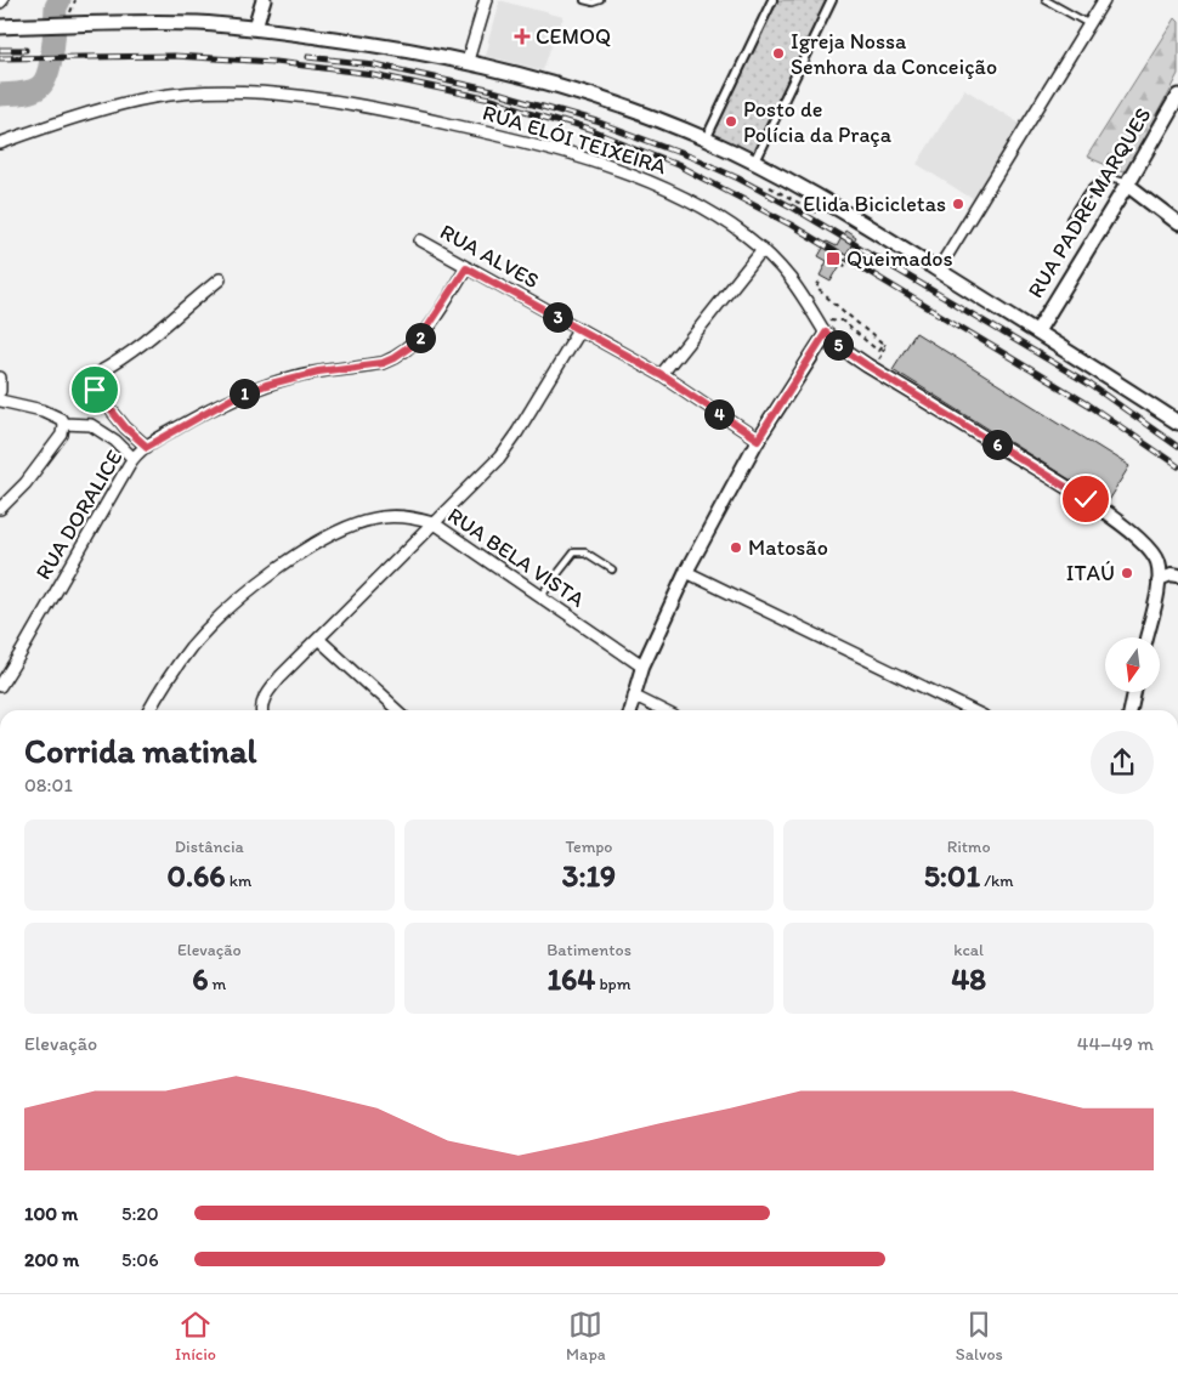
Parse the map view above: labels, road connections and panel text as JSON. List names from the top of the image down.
{
  "streets": {
    "main road": ["RUA PADRE MARQUES"],
    "street": [
      "RUA ELÓI TEIXEIRA",
      "RUA ALVES",
      "RUA DORALICE",
      "RUA BELA VISTA"
    ]
  },
  "crossings": [
    ["RUA ALVES", "RUA DORALICE"]
  ],
  "places": {
    "health": ["CEMOQ"],
    "other": [
      "Igreja Nossa Senhora da Conceição",
      "Posto de Polícia da Praça",
      "Elida Bicicletas",
      "Matosão",
      "ITAÚ"
    ],
    "transit": ["Queimados"]
  },
  "north": "bottom",
  "page": {
    "pins": [
      "3",
      "2",
      "5",
      "1",
      "4",
      "6"
    ],
    "heading": ["Corrida matinal", "08:01"],
    "stats": [
      ["Distância", "0.66 km"],
      ["Tempo", "3:19"],
      ["Ritmo", "5:01 /km"],
      ["Elevação", "6 m"],
      ["Batimentos", "164 bpm"],
      ["kcal", "48"]
    ],
    "chart": ["Elevação", "44–49 m"],
    "list": [
      {
        "name": "100 m",
        "note": "5:20"
      },
      {
        "name": "200 m",
        "note": "5:06"
      }
    ],
    "tabs": ["Início", "Mapa", "Salvos"]
  }
}
